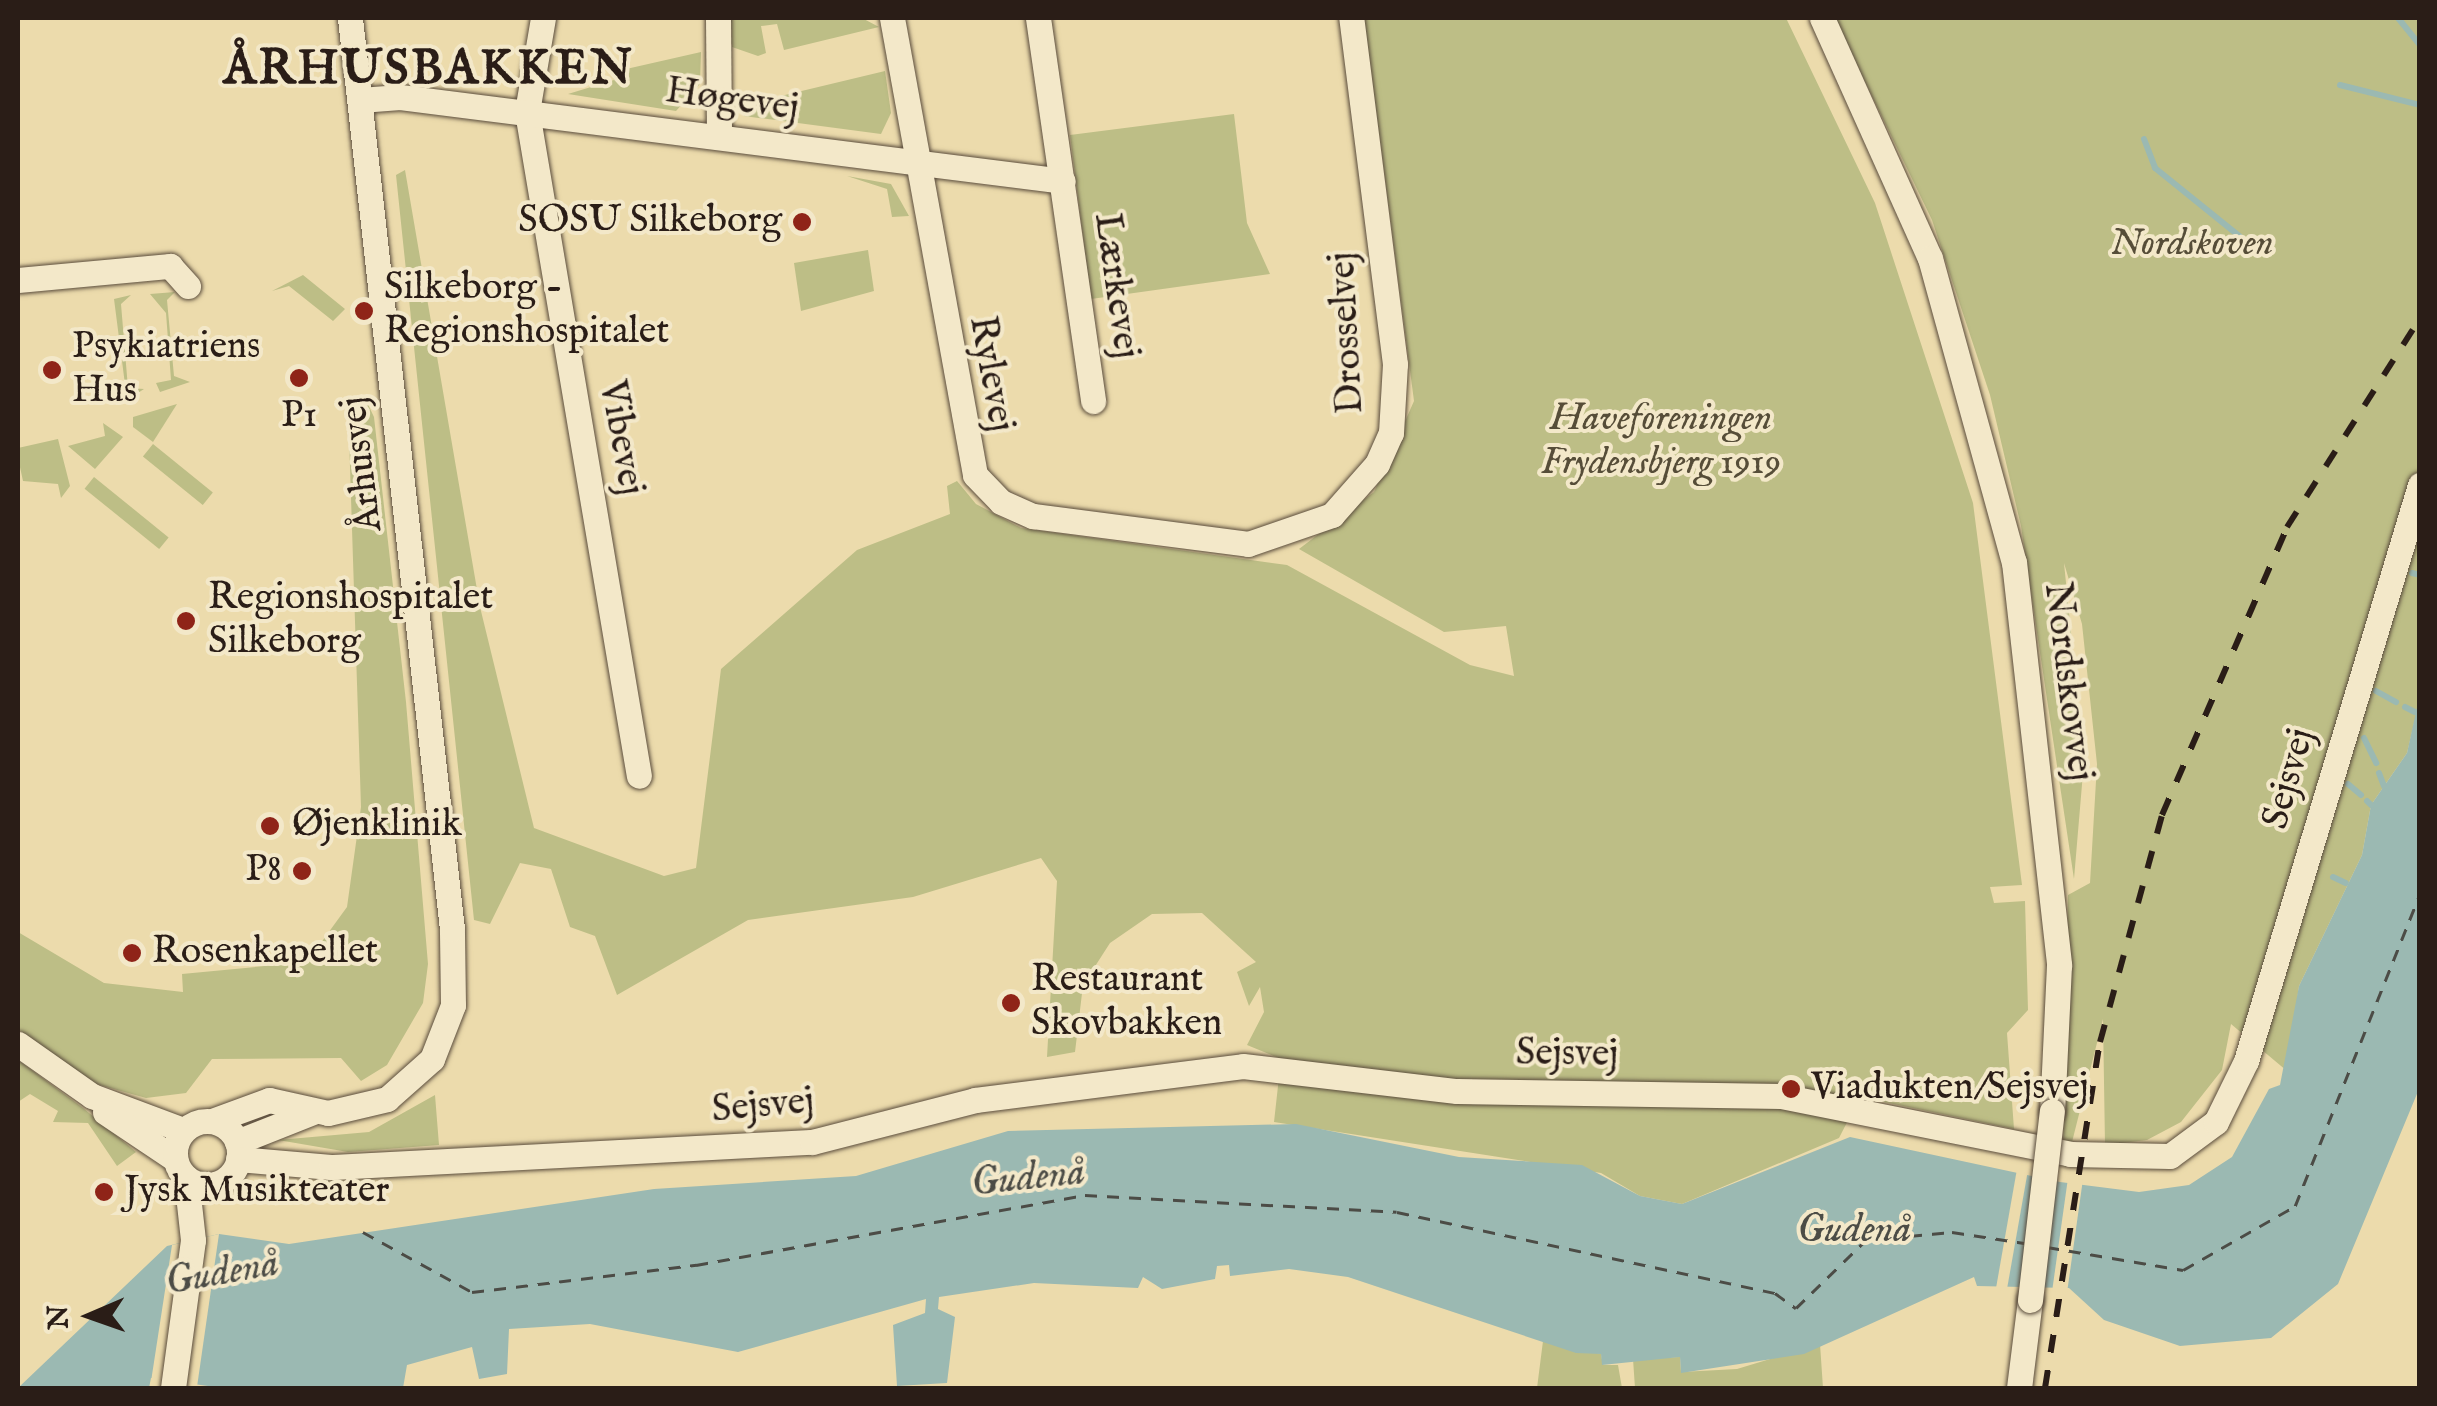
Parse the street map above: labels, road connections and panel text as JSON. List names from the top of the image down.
{
  "streets": {
    "street": [
      "Høgevej",
      "Lærkevej",
      "Drosselvej",
      "Rylevej",
      "Vibevej",
      "Århusvej",
      "Nordskovvej",
      "Sejsvej"
    ]
  },
  "crossings": [
    ["Høgevej", "Lærkevej"],
    ["Høgevej", "Rylevej"],
    ["Høgevej", "Vibevej"],
    ["Høgevej", "Århusvej"],
    ["Lærkevej", "Rylevej"],
    ["Drosselvej", "Rylevej"],
    ["Århusvej", "Sejsvej"]
  ],
  "districts": ["ÅRHUSBAKKEN"],
  "water": ["Gudenå"],
  "parks": ["Nordskoven", "Haveforeningen Frydensbjerg 1919"],
  "places": [
    "SOSU Silkeborg",
    "Silkeborg - Regionshospitalet",
    "Psykiatriens Hus",
    "P1",
    "Regionshospitalet Silkeborg",
    "Øjenklinik",
    "P8",
    "Rosenkapellet",
    "Restaurant Skovbakken",
    "Viadukten/Sejsvej",
    "Jysk Musikteater"
  ],
  "north": "left"
}
